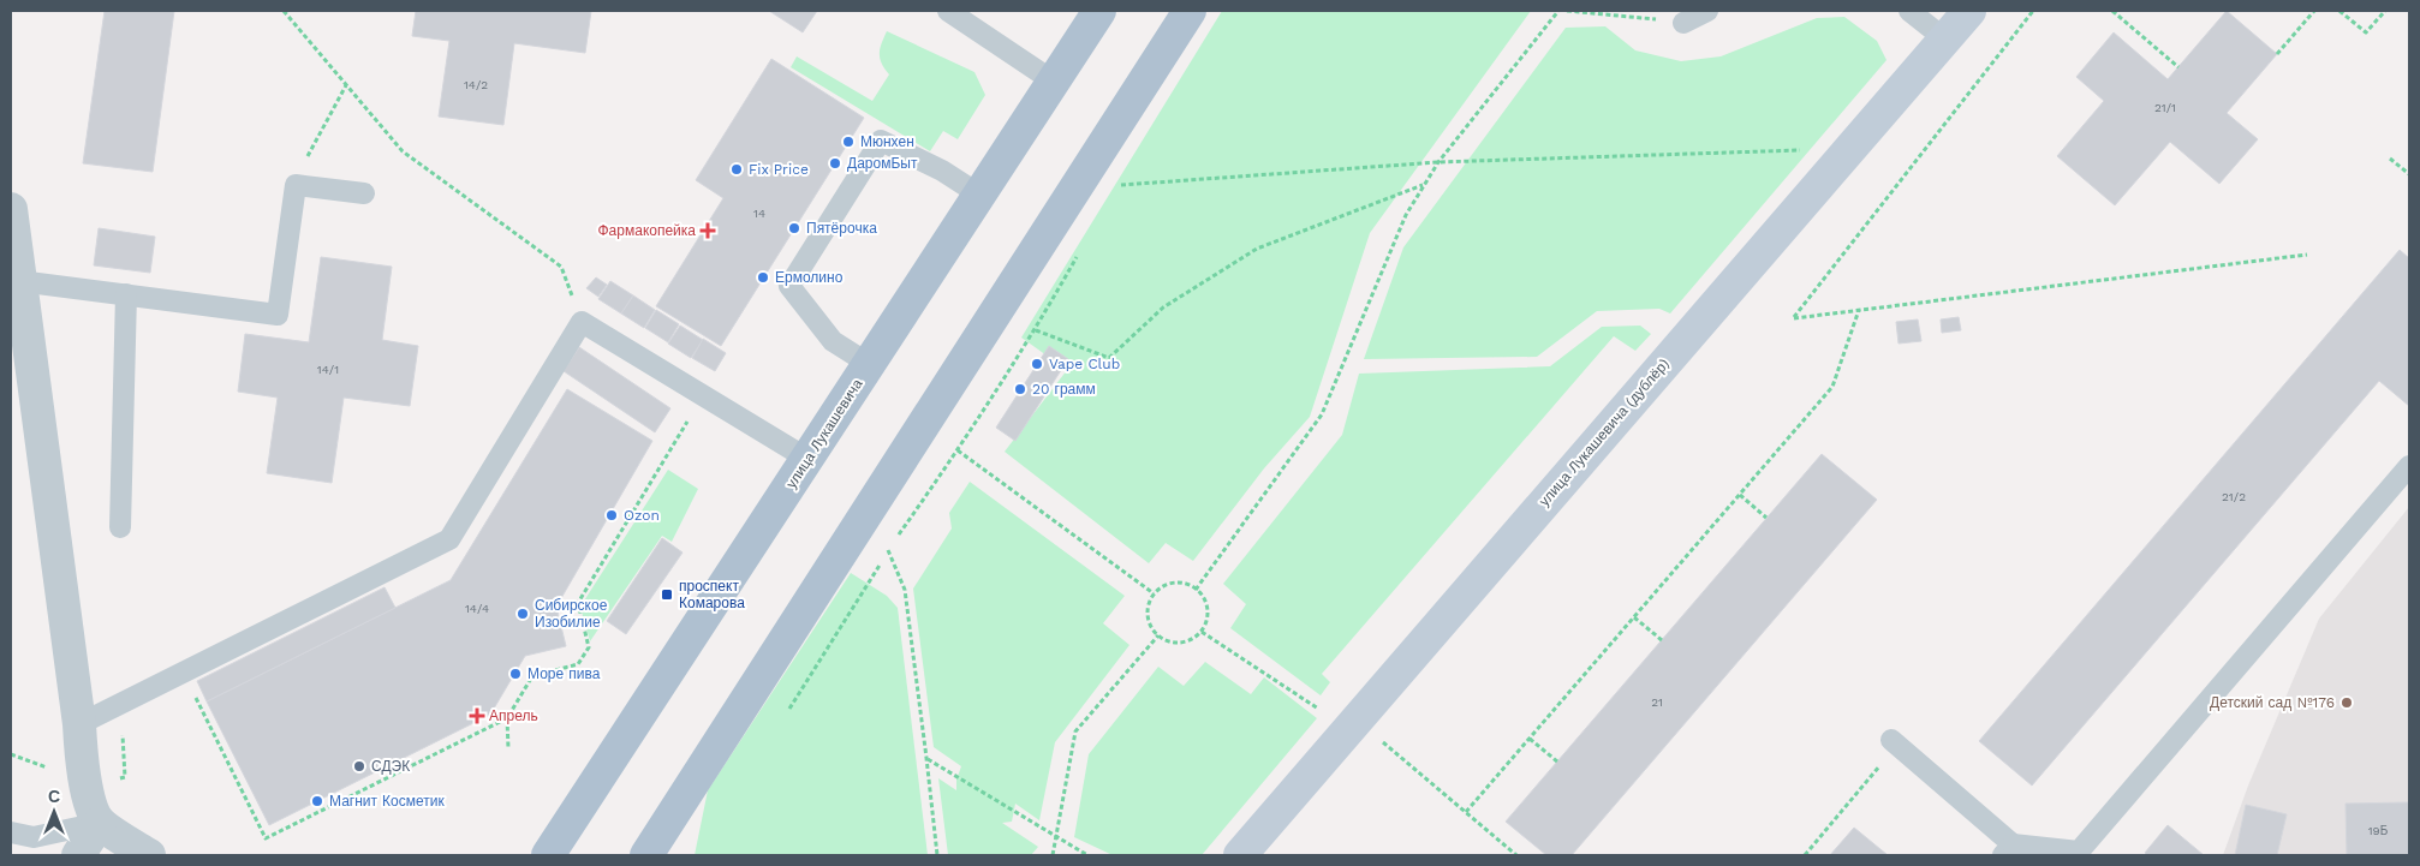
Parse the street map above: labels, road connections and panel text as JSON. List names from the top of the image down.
{
  "streets": {
    "main road": ["улица Лукашевича (дублёр)", "улица Лукашевича"]
  },
  "places": {
    "other": [
      "Мюнхен",
      "ДаромБыт",
      "Fix Price",
      "Пятёрочка",
      "Ермолино",
      "Vape Club",
      "20 грамм",
      "Ozon",
      "Сибирское Изобилие",
      "Море пива",
      "Детский сад №176",
      "СДЭК",
      "Магнит Косметик"
    ],
    "health": ["Фармакопейка", "Апрель"],
    "transit": ["проспект Комарова"]
  },
  "house_numbers": [
    "14/2",
    "21/1",
    "14",
    "14/1",
    "21/2",
    "14/4",
    "21",
    "19Б"
  ],
  "north": "top"
}
